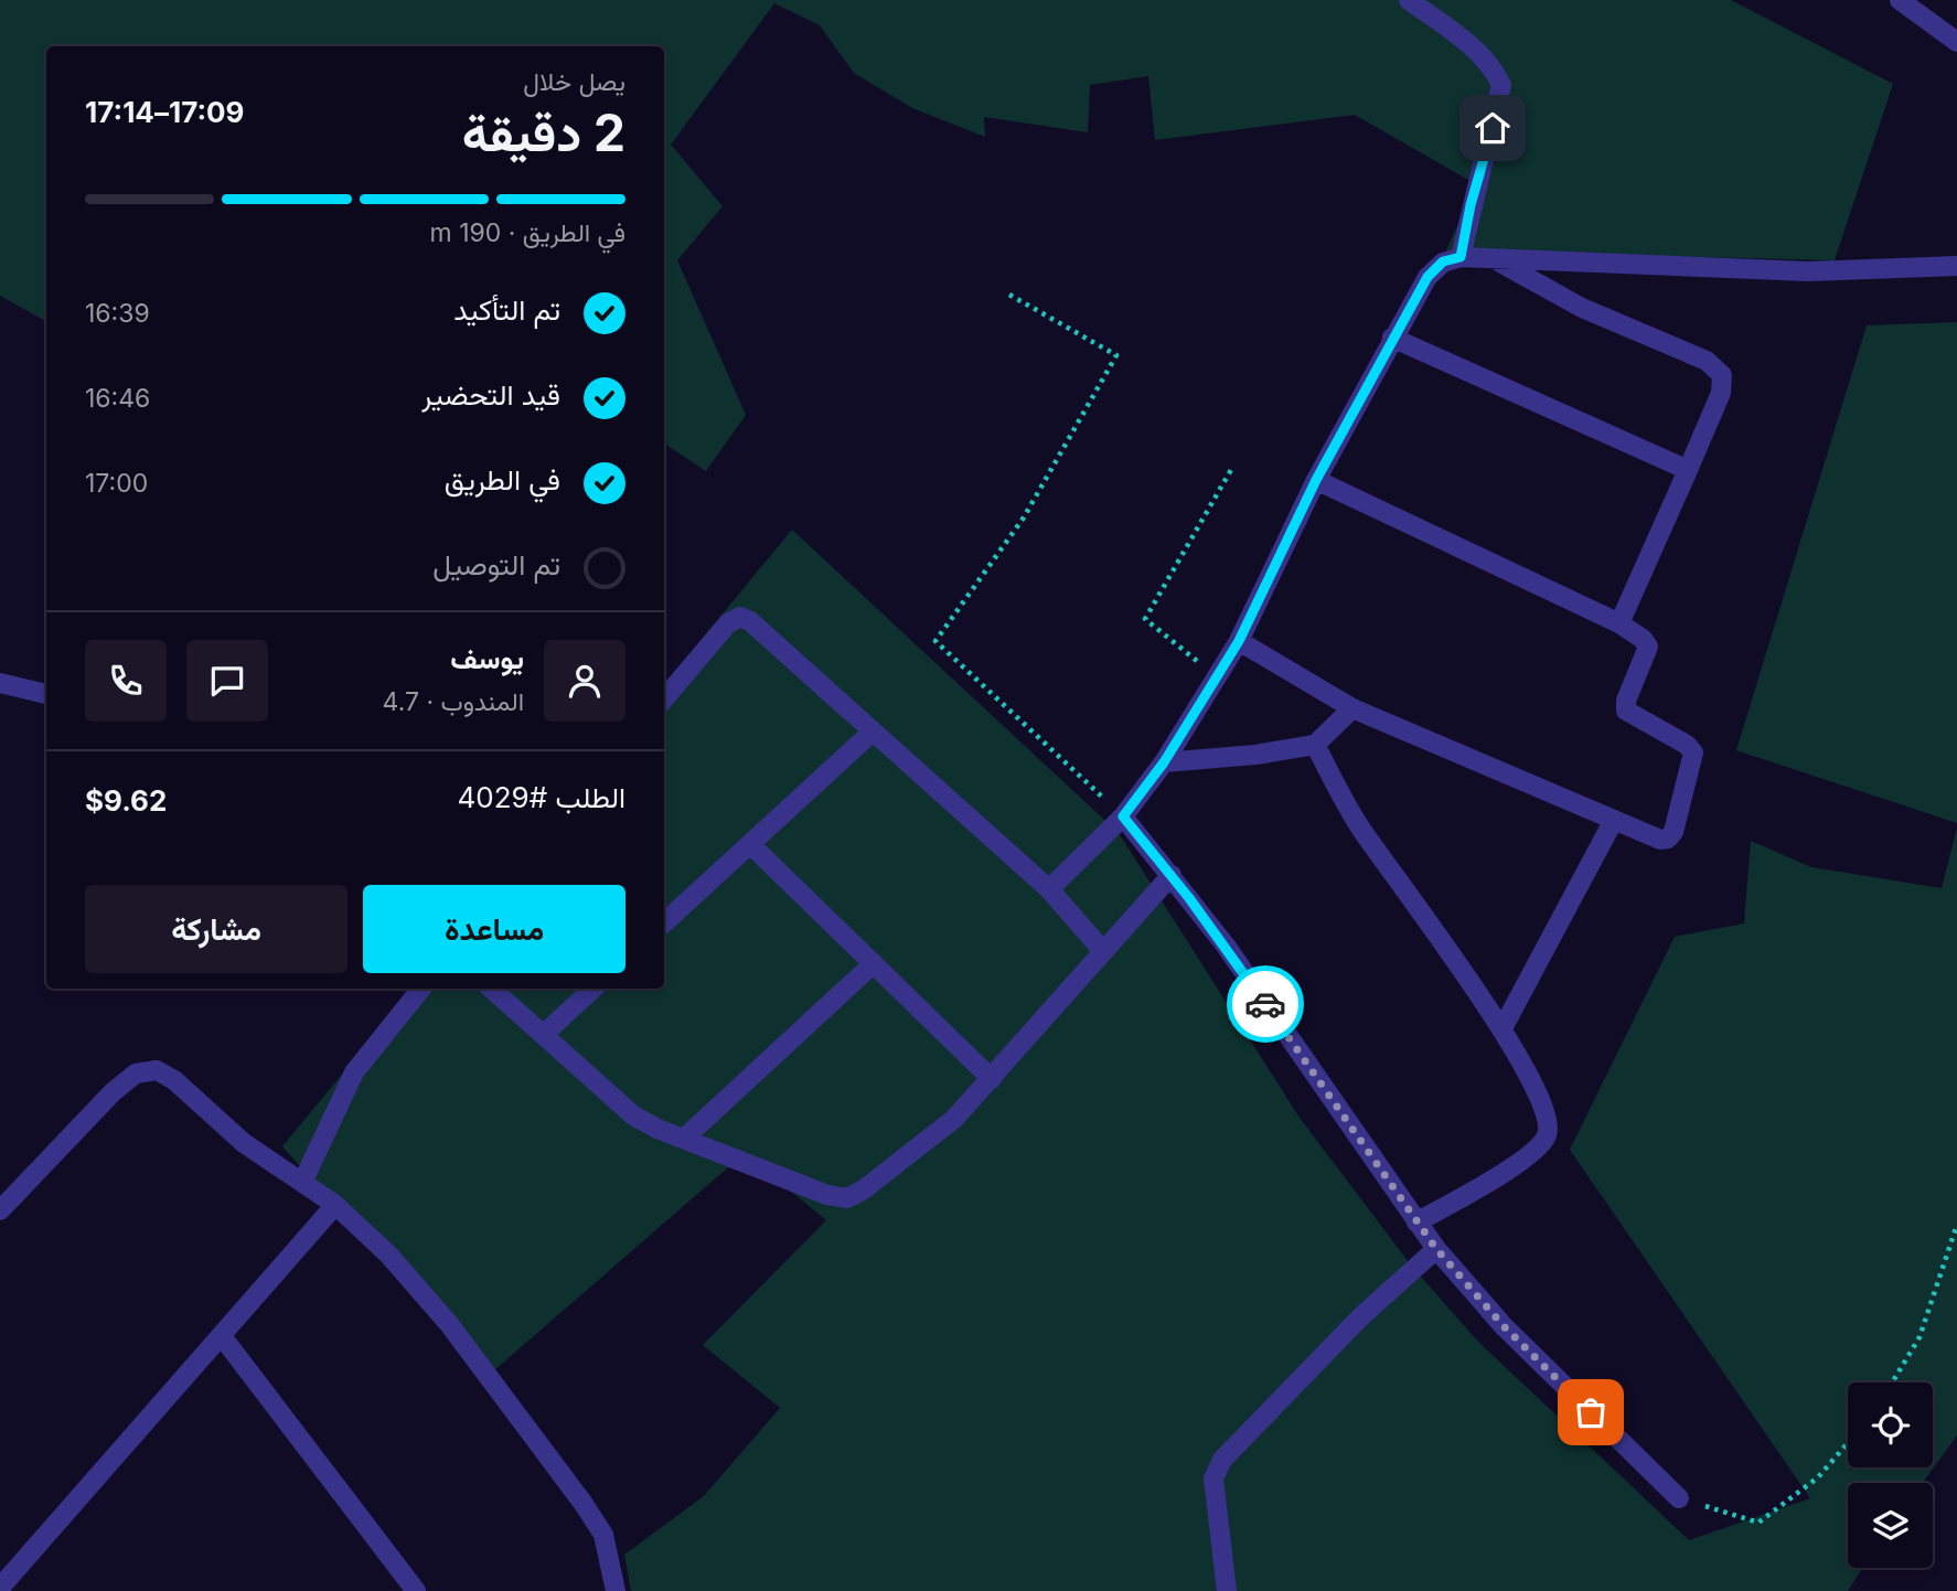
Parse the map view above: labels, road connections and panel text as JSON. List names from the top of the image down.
{
  "page": {
    "heading": ["2 دقيقة", "يصل خلال", "17:09–17:14"],
    "panel": [
      "يوسف",
      "المندوب · 4.7",
      "الطلب #4029",
      "$9.62"
    ],
    "bar": "في الطريق · 190 m",
    "list": [
      ["تم التأكيد", "16:39"],
      ["قيد التحضير", "16:46"],
      ["في الطريق", "17:00"],
      "تم التوصيل"
    ],
    "buttons": ["مساعدة", "مشاركة"]
  }
}
